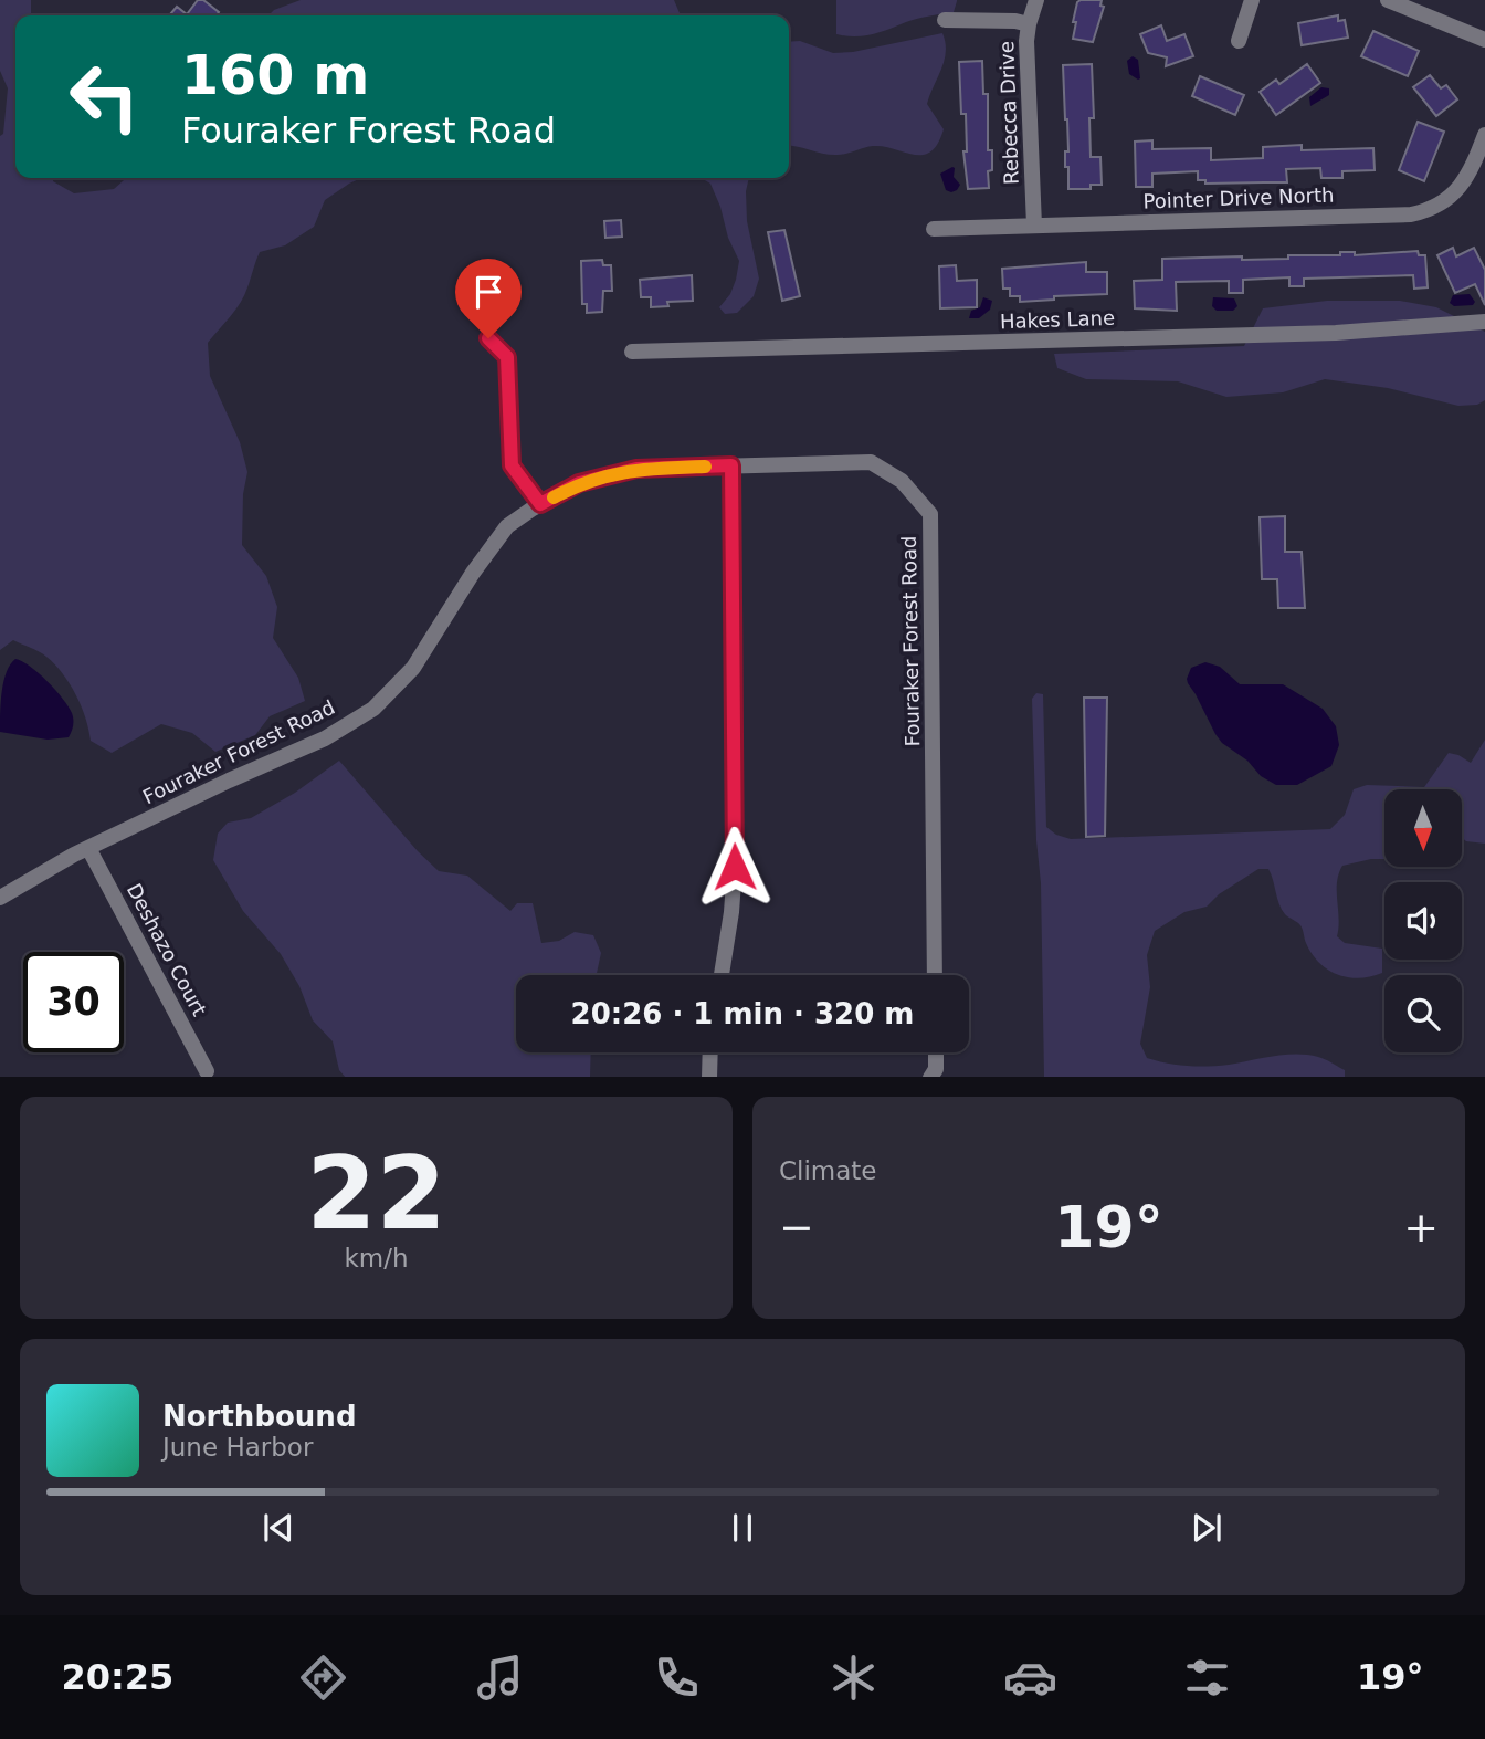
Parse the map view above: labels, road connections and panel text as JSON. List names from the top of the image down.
{
  "streets": {
    "street": [
      "Rebecca Drive",
      "Pointer Drive North",
      "Hakes Lane",
      "Fouraker Forest Road",
      "Deshazo Court"
    ]
  },
  "crossings": [
    ["Rebecca Drive", "Pointer Drive North"],
    ["Fouraker Forest Road", "Deshazo Court"]
  ],
  "north": "bottom",
  "page": {
    "turn": ["160 m", "Fouraker Forest Road"],
    "limit": "30",
    "trip": "20:26 · 1 min · 320 m",
    "tile": [
      ["22", "km/h"],
      "Climate"
    ],
    "heat": ["−", "19°", "+"],
    "song": ["Northbound", "June Harbor"],
    "tabs": ["20:25", "19°"]
  }
}
